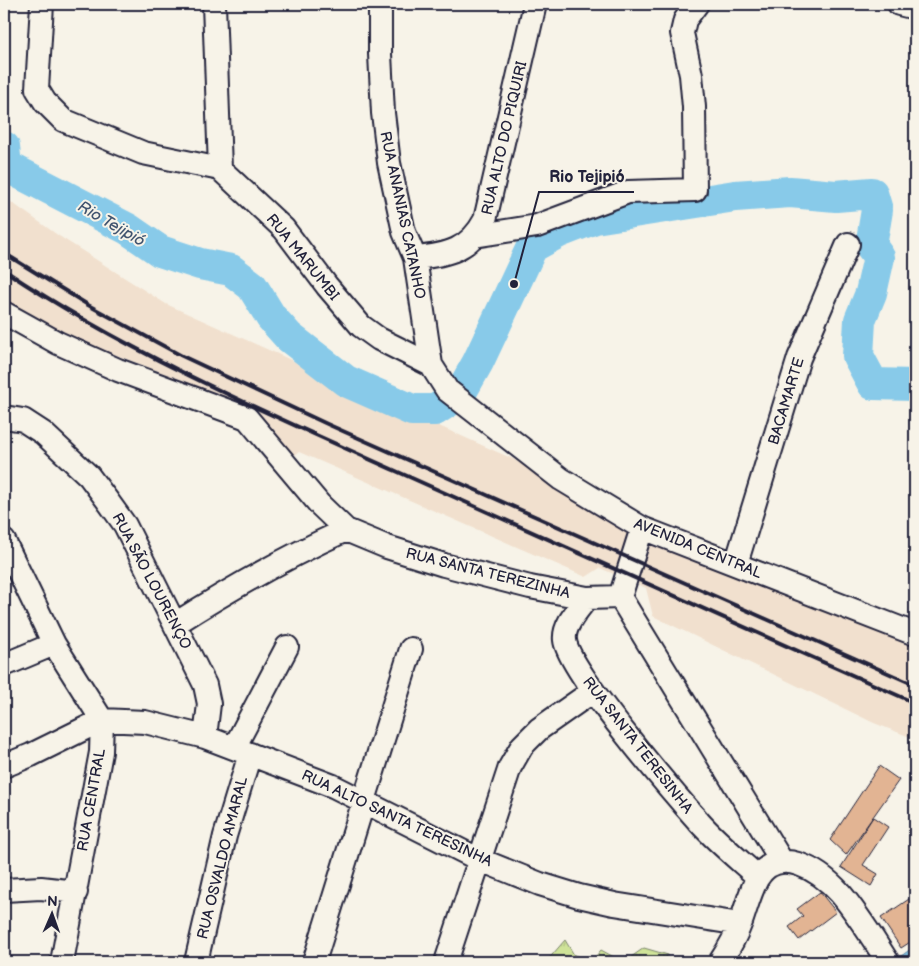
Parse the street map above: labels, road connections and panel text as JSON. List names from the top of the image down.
{
  "streets": {
    "street": [
      "RUA ALTO DO PIQUIRI",
      "RUA ANANIAS CATANHO",
      "RUA MARUMBI",
      "BACAMARTE",
      "AVENIDA CENTRAL",
      "RUA SANTA TEREZINHA",
      "RUA SÃO LOURENÇO",
      "RUA SANTA TERESINHA",
      "RUA CENTRAL",
      "RUA ALTO SANTA TERESINHA",
      "RUA OSVALDO AMARAL"
    ]
  },
  "crossings": [
    ["RUA ALTO DO PIQUIRI", "RUA ANANIAS CATANHO"],
    ["RUA ANANIAS CATANHO", "RUA MARUMBI"],
    ["RUA ANANIAS CATANHO", "AVENIDA CENTRAL"],
    ["RUA MARUMBI", "AVENIDA CENTRAL"],
    ["BACAMARTE", "AVENIDA CENTRAL"],
    ["RUA SANTA TEREZINHA", "RUA SANTA TERESINHA"],
    ["RUA SÃO LOURENÇO", "RUA ALTO SANTA TERESINHA"],
    ["RUA CENTRAL", "RUA ALTO SANTA TERESINHA"],
    ["RUA ALTO SANTA TERESINHA", "RUA OSVALDO AMARAL"]
  ],
  "water": ["Rio Tejipió"],
  "places": ["Rio Tejipió"],
  "north": "top"
}
